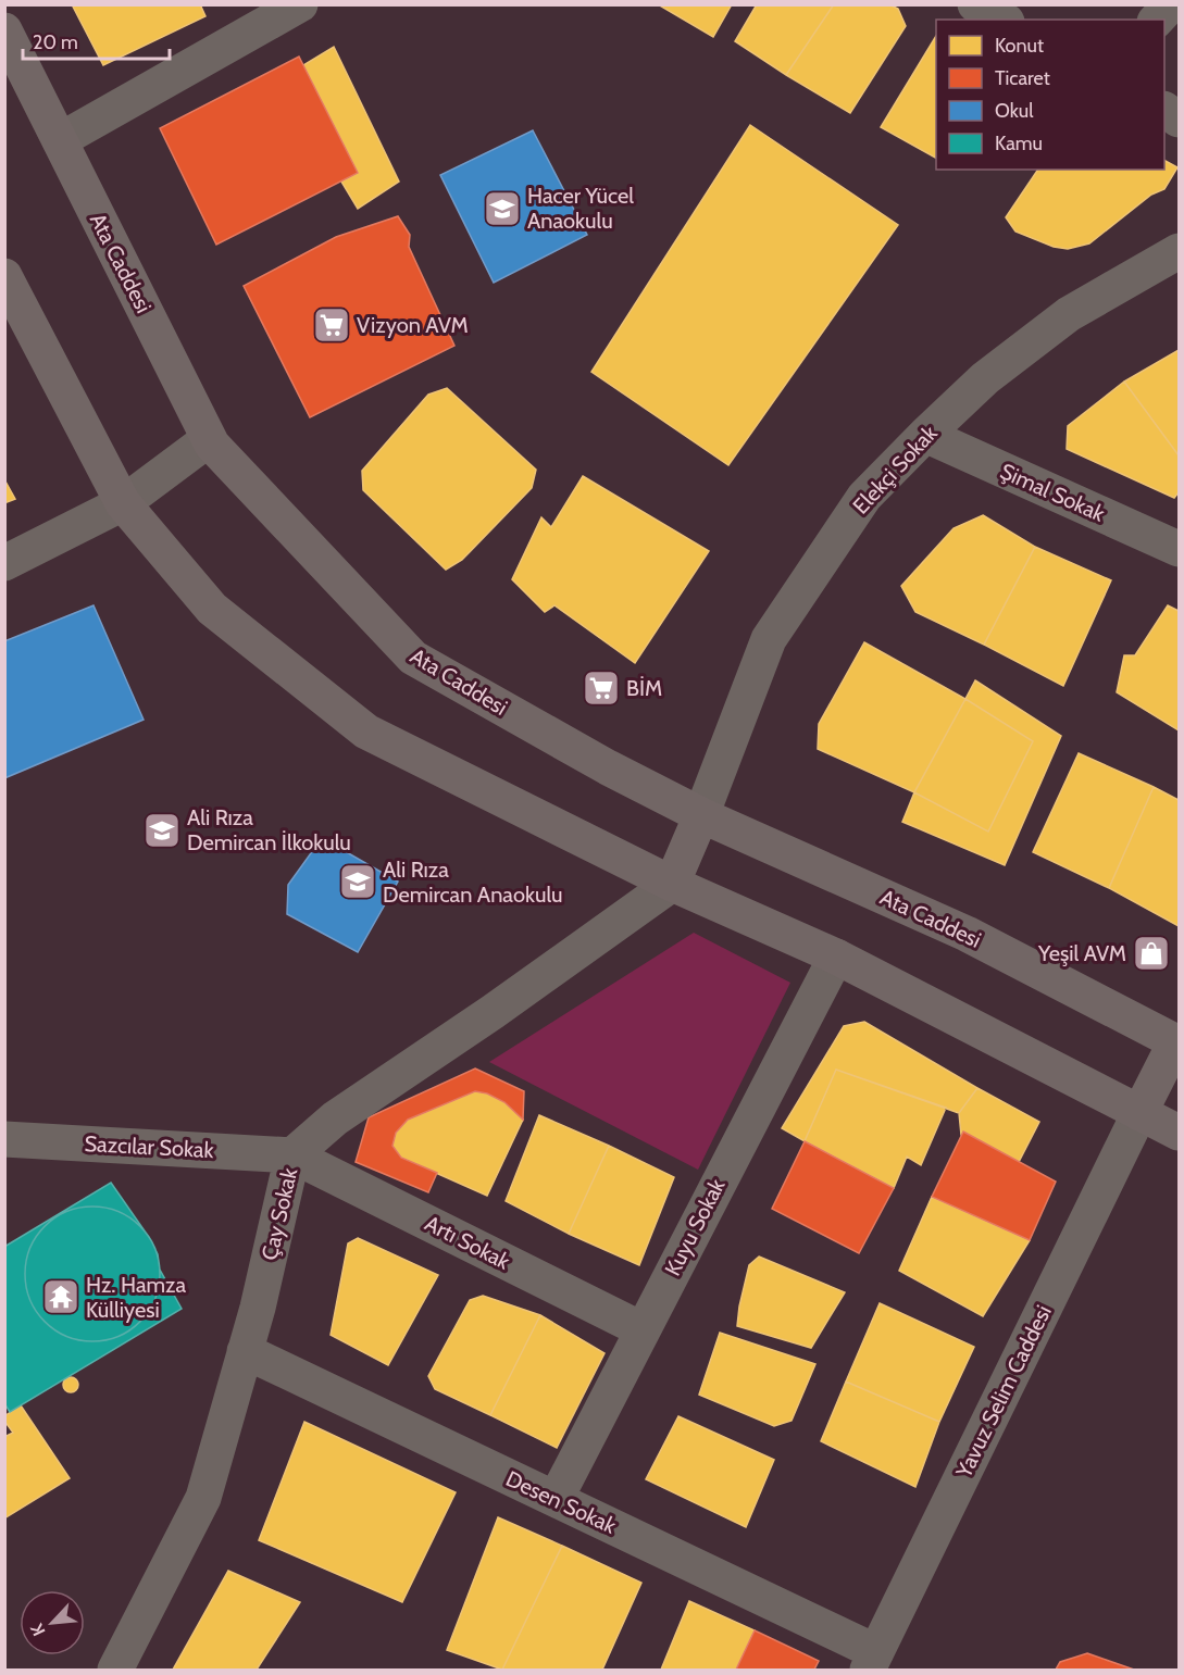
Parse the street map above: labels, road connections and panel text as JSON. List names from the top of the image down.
{
  "streets": {
    "main road": ["Ata Caddesi"],
    "street": [
      "Elekçi Sokak",
      "Şimal Sokak",
      "Sazcılar Sokak",
      "Çay Sokak",
      "Kuyu Sokak",
      "Artı Sokak",
      "Yavuz Selim Caddesi",
      "Desen Sokak"
    ]
  },
  "crossings": [
    ["Ata Caddesi", "Elekçi Sokak"],
    ["Elekçi Sokak", "Şimal Sokak"],
    ["Sazcılar Sokak", "Çay Sokak"],
    ["Sazcılar Sokak", "Artı Sokak"],
    ["Çay Sokak", "Artı Sokak"],
    ["Çay Sokak", "Desen Sokak"],
    ["Kuyu Sokak", "Artı Sokak"],
    ["Kuyu Sokak", "Desen Sokak"],
    ["Yavuz Selim Caddesi", "Desen Sokak"]
  ],
  "places": {
    "school or university": ["Hacer Yücel Anaokulu", "Ali Rıza Demircan İlkokulu", "Ali Rıza Demircan Anaokulu"],
    "supermarket": ["Vizyon AVM", "BİM"],
    "shop": ["Yeşil AVM"],
    "temple": ["Hz. Hamza Külliyesi"]
  },
  "legend": [
    "Konut",
    "Ticaret",
    "Okul",
    "Kamu"
  ],
  "scale_bar": "20 m",
  "north": "bottom left"
}
